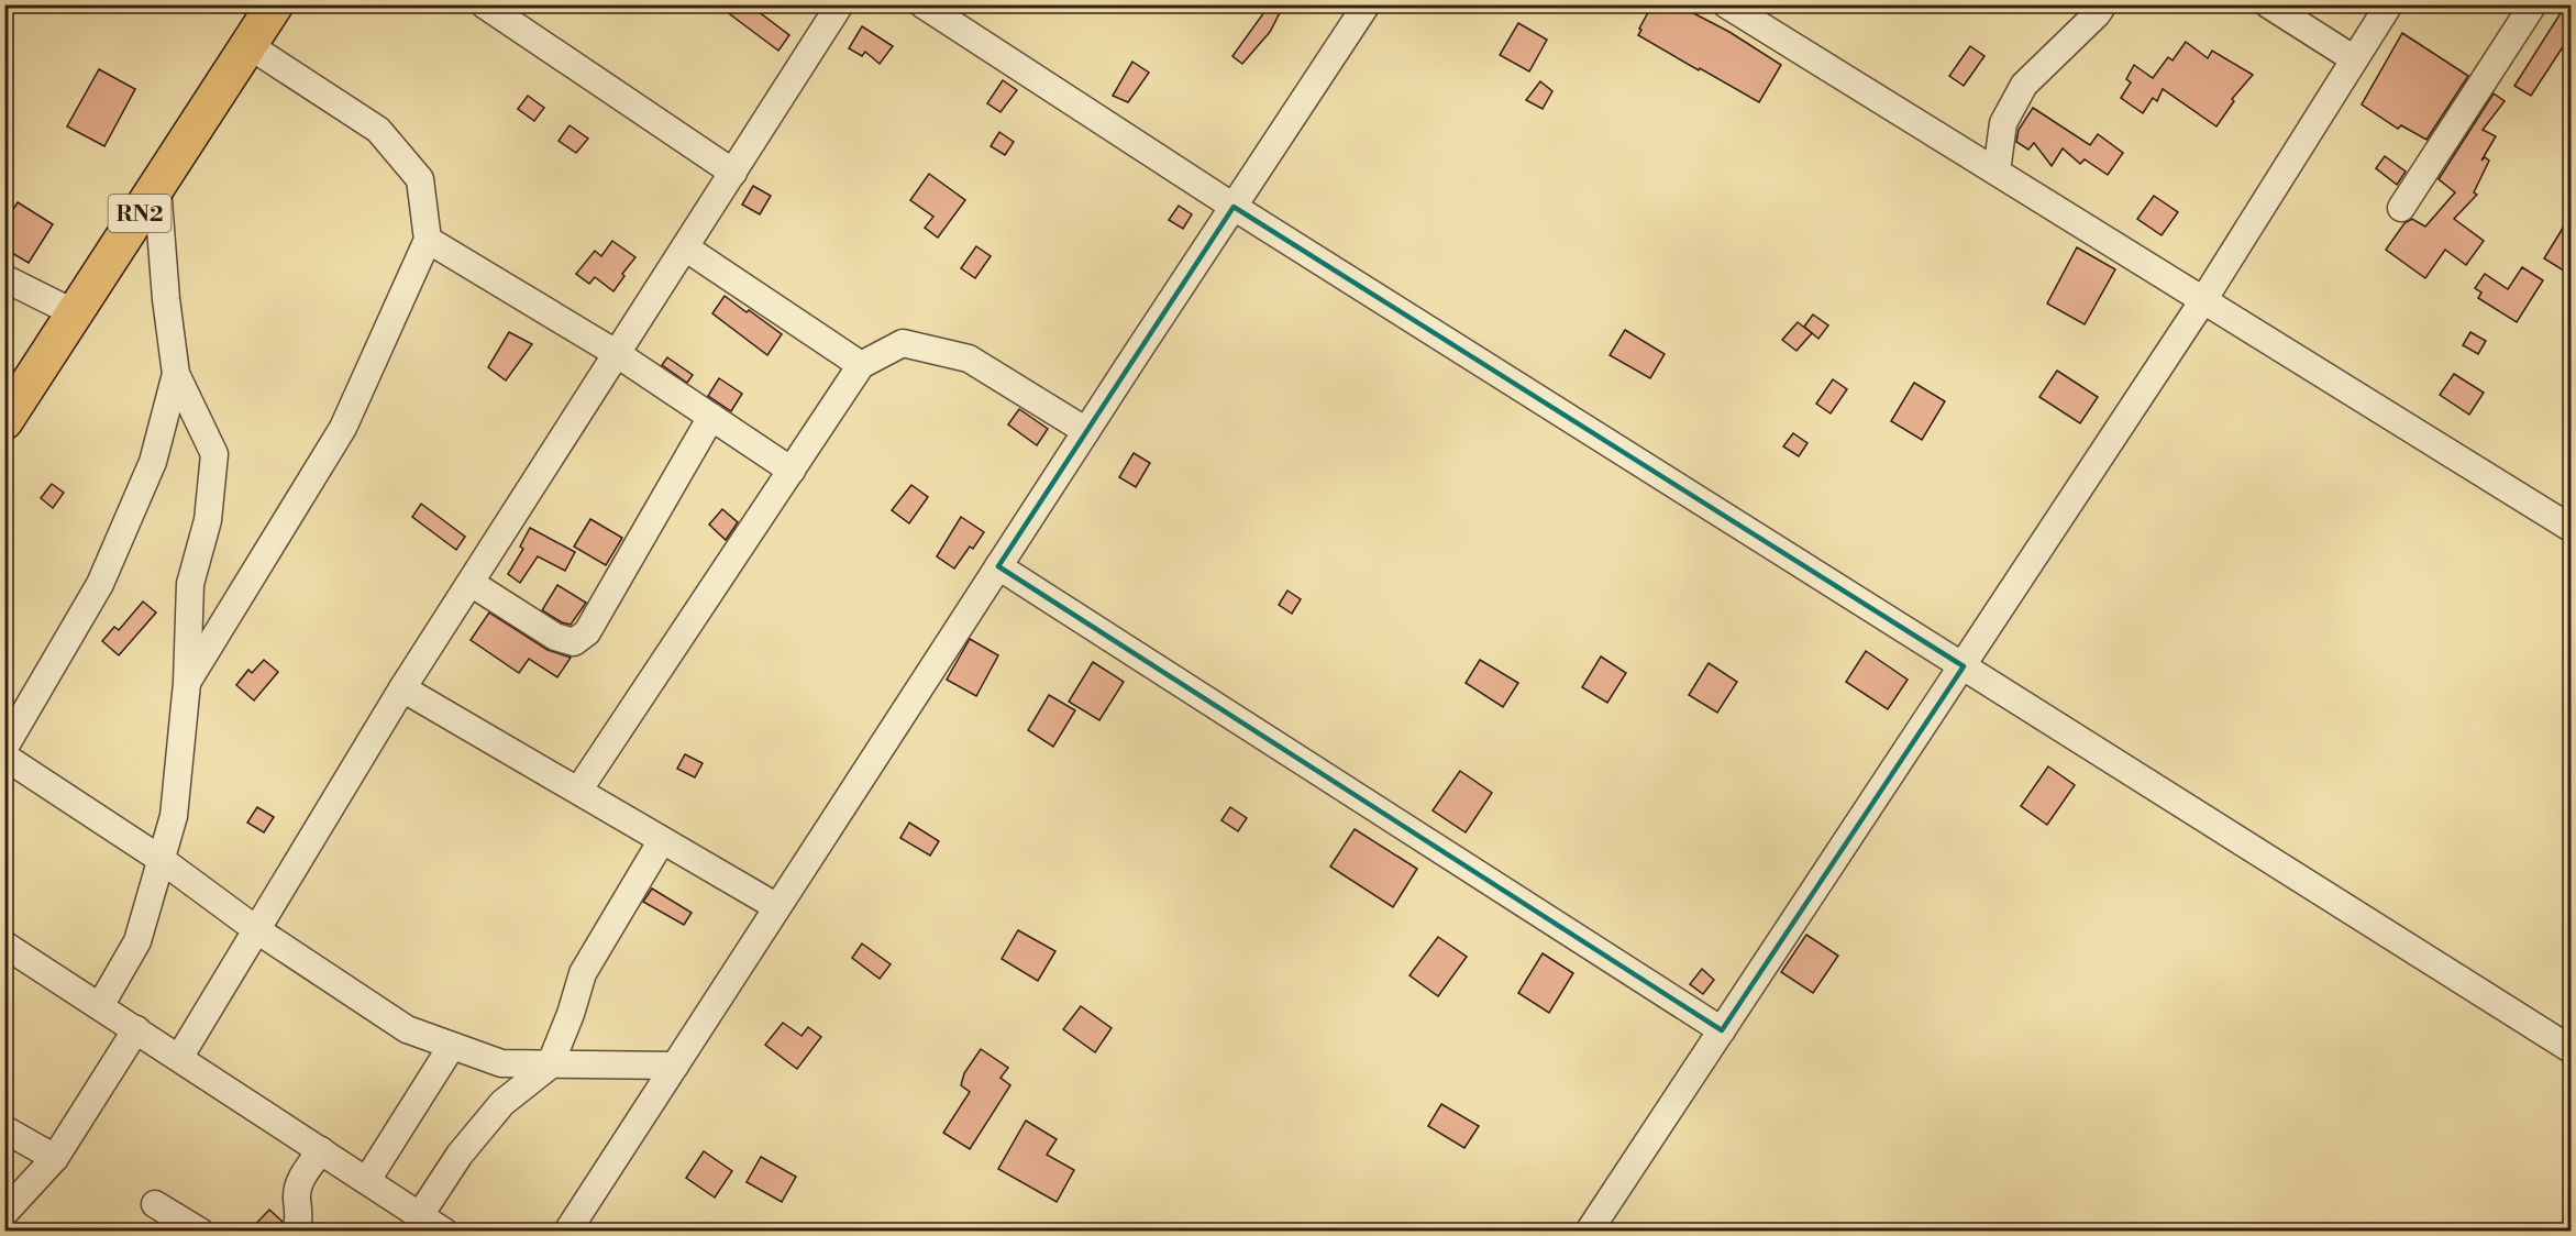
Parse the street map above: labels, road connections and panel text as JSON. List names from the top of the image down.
{
  "streets": {
    "highway": ["RN2"]
  }
}
